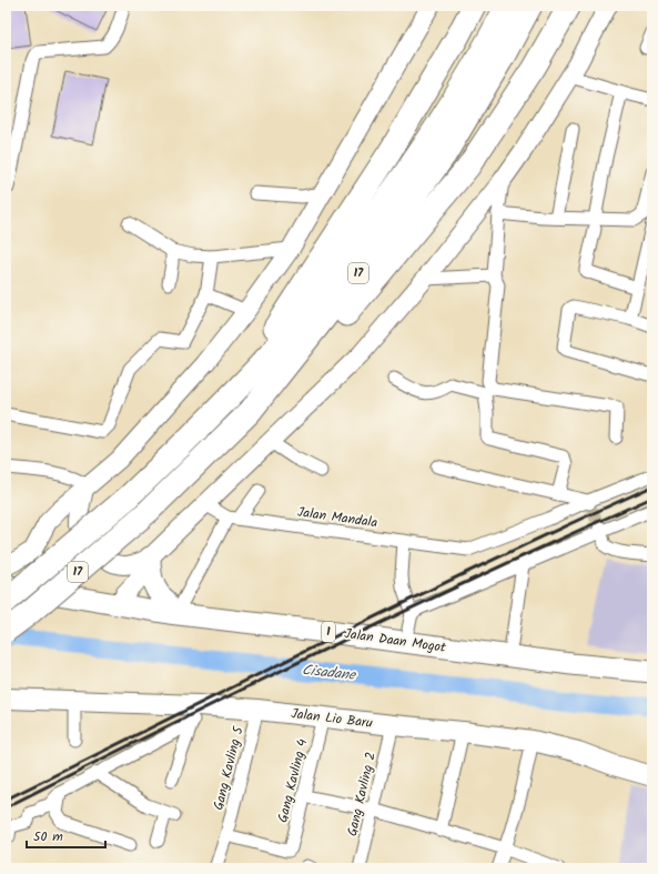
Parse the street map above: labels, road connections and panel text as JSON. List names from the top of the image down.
{
  "streets": {
    "highway": ["17", "1", "Jalan Daan Mogot"],
    "main road": ["Jalan Lio Baru"],
    "street": [
      "Jalan Mandala",
      "Gang Kavling 5",
      "Gang Kavling 4",
      "Gang Kavling 2"
    ]
  },
  "crossings": [
    ["Jalan Lio Baru", "Gang Kavling 5"],
    ["Jalan Lio Baru", "Gang Kavling 4"],
    ["Jalan Lio Baru", "Gang Kavling 2"],
    ["Gang Kavling 5", "Gang Kavling 4"]
  ],
  "water": ["Cisadane"],
  "scale_bar": "50 m"
}
